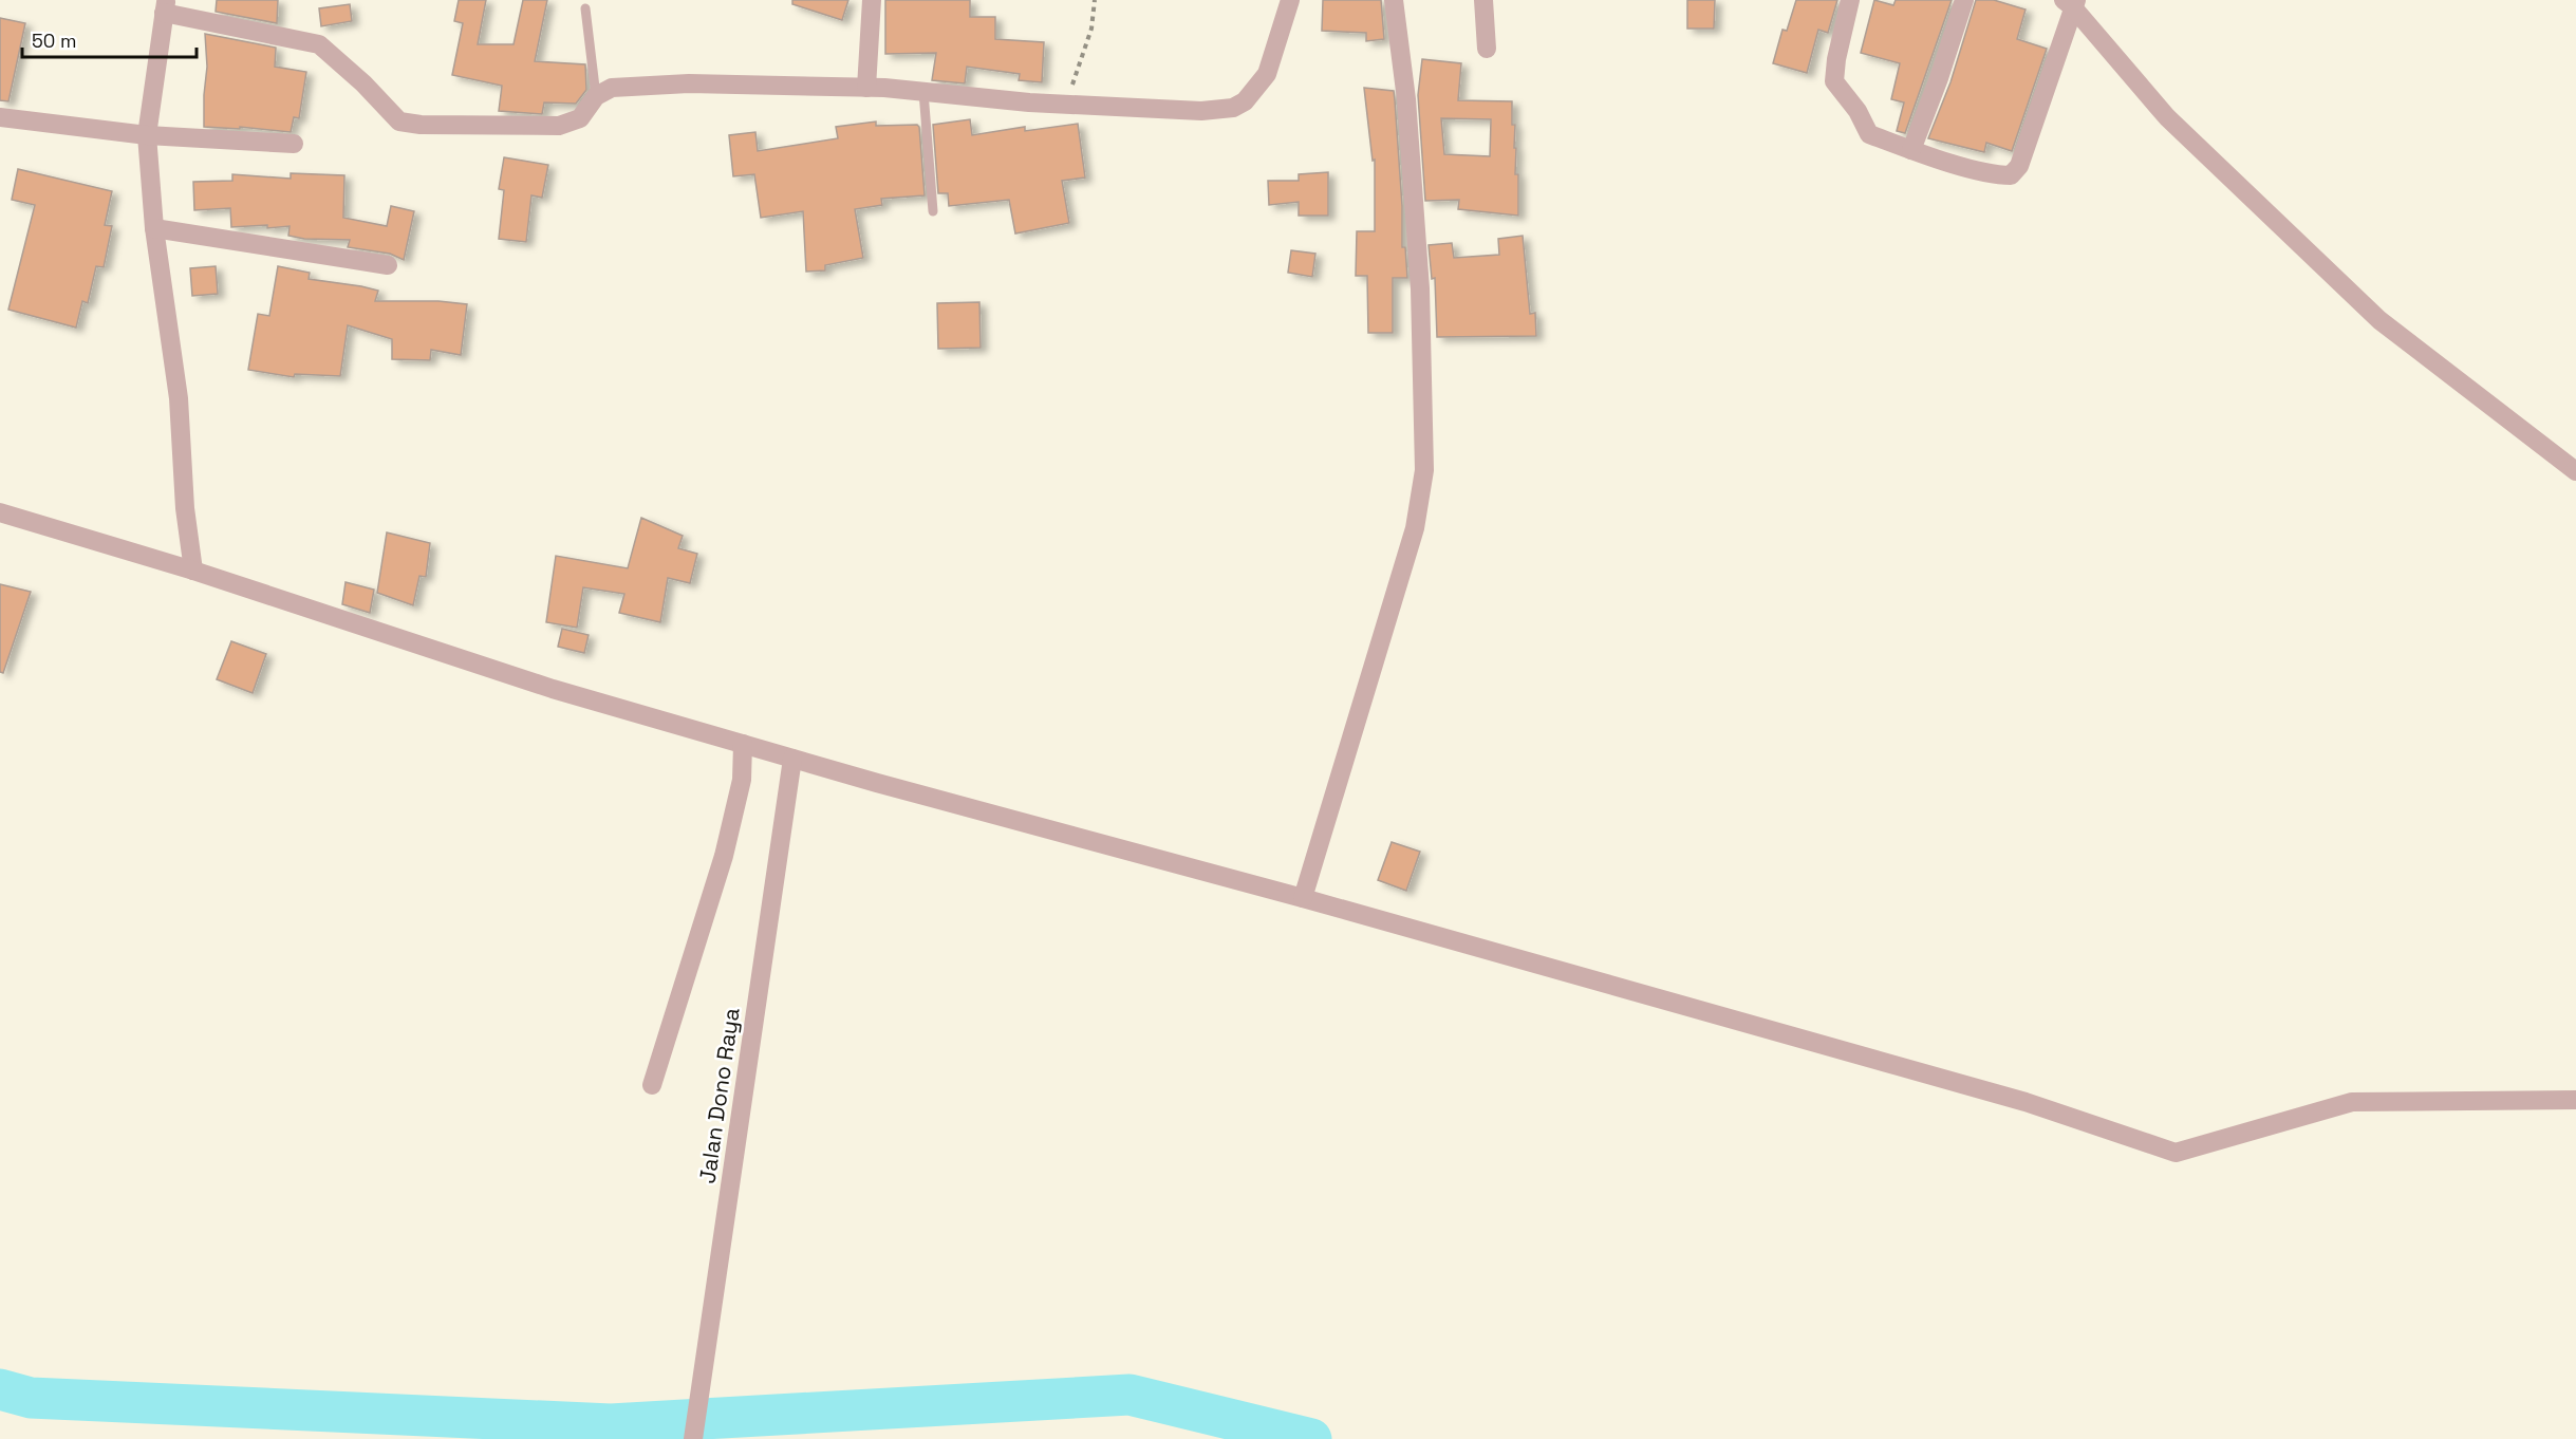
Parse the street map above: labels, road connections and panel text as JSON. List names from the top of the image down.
{
  "streets": {
    "street": ["Jalan Dono Raya"]
  },
  "scale_bar": "50 m"
}
